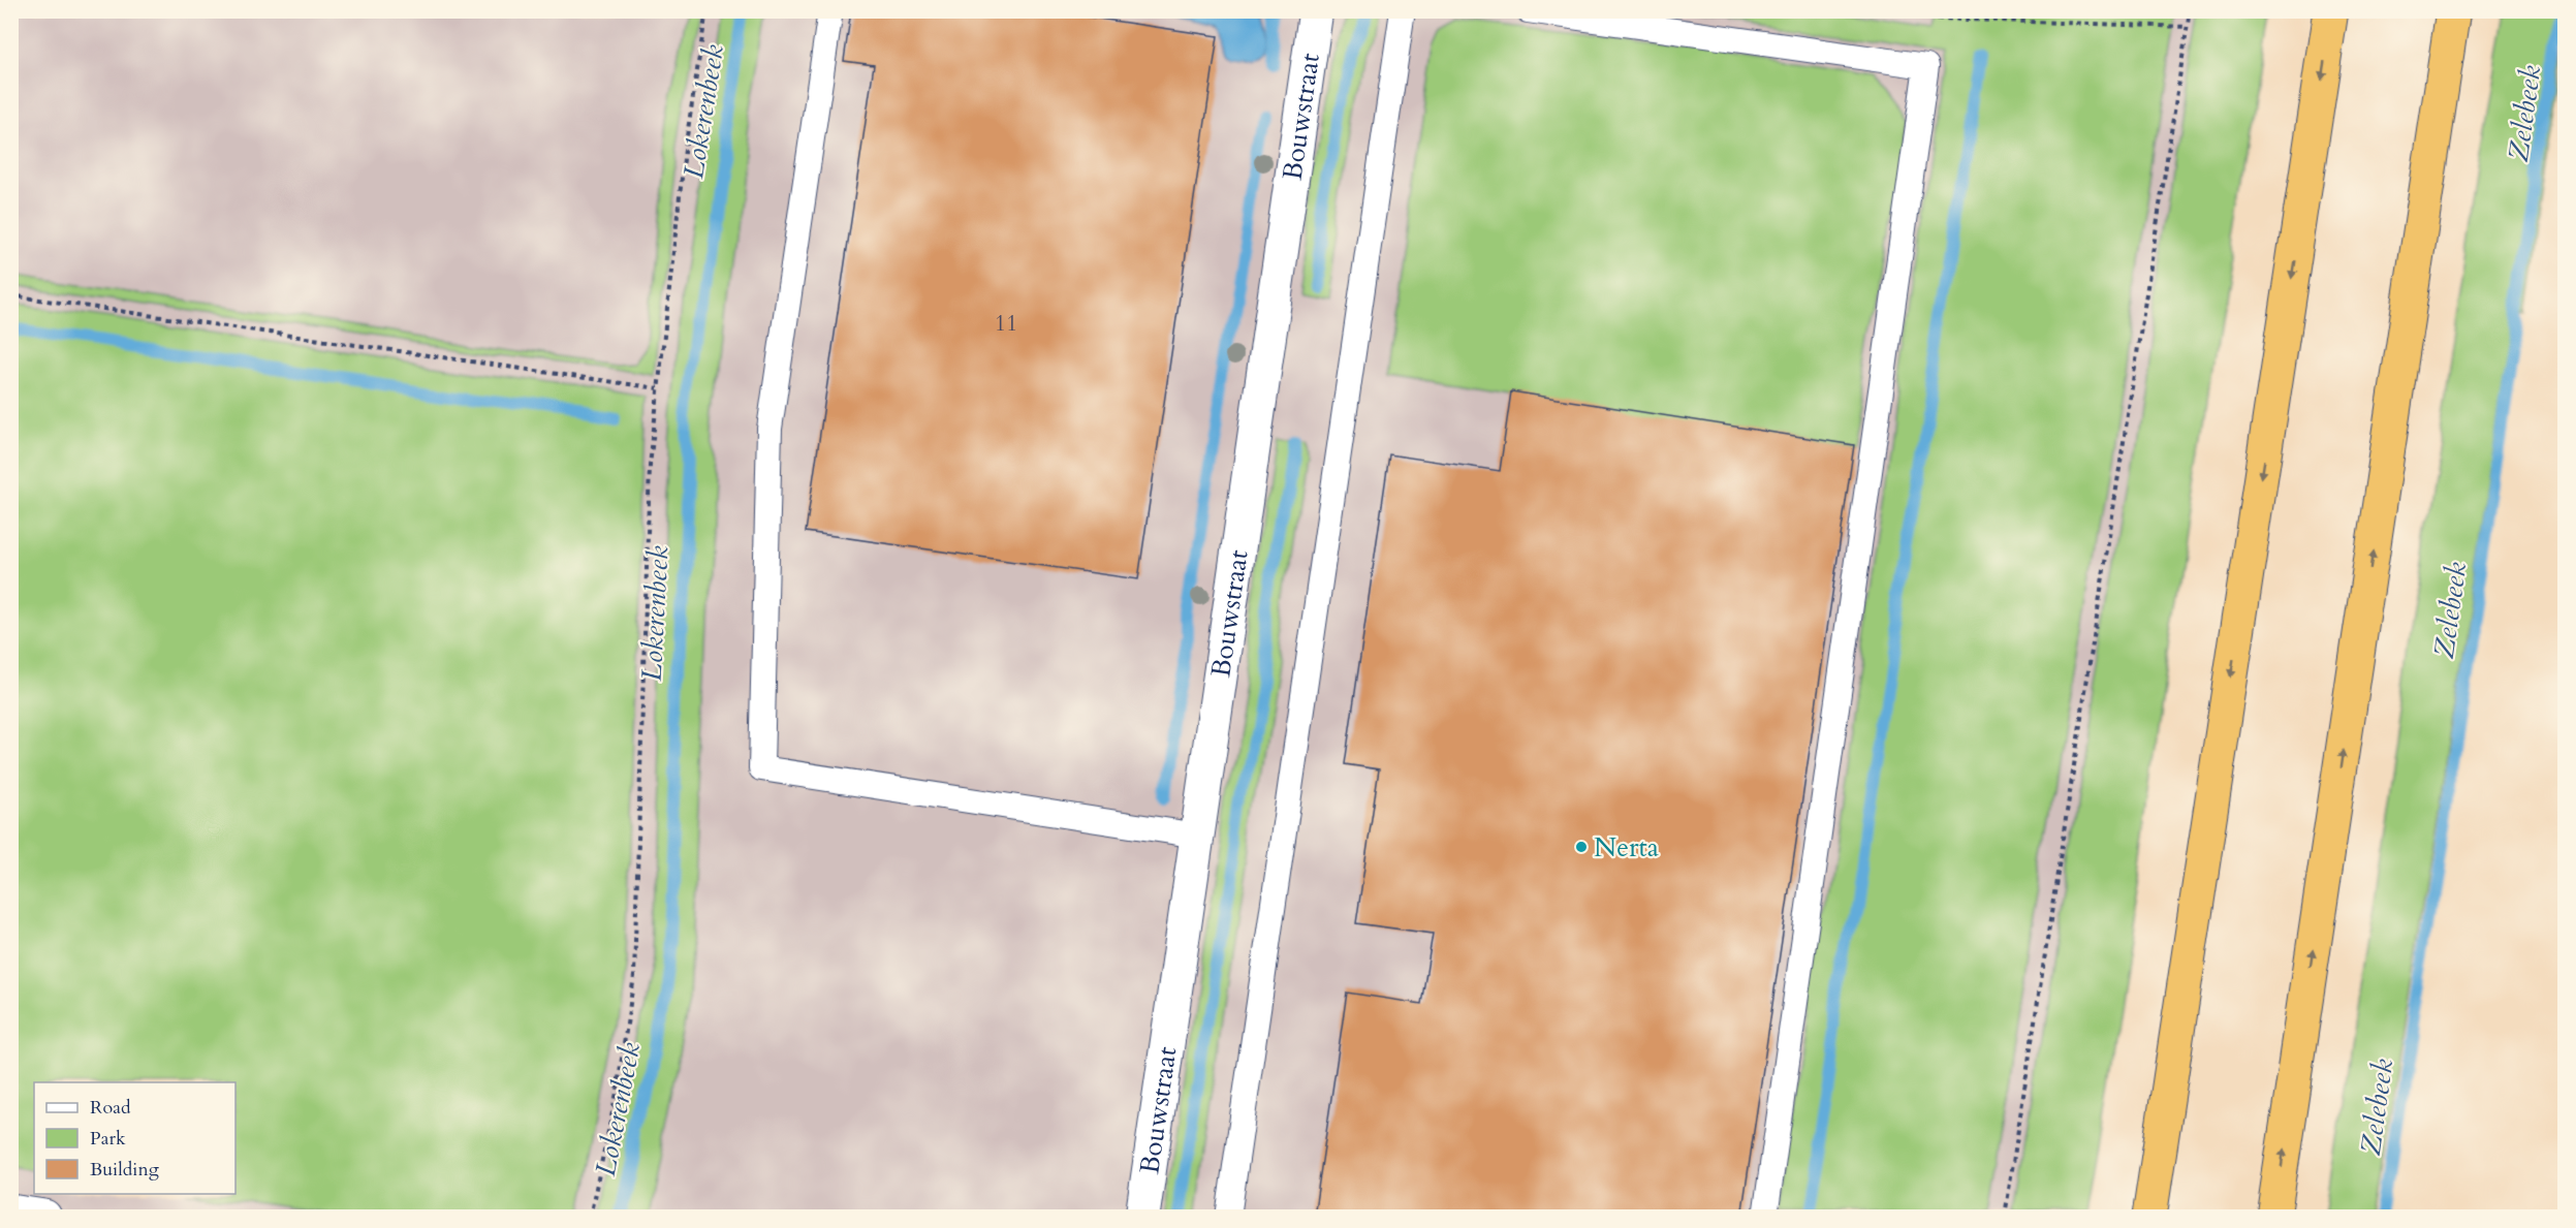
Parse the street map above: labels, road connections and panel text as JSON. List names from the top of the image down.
{
  "streets": {
    "street": ["Bouwstraat"]
  },
  "water": ["Lokerenbeek", "Zelebeek"],
  "places": ["Nerta"],
  "house_numbers": ["11"],
  "legend": ["Road", "Park", "Building"]
}
